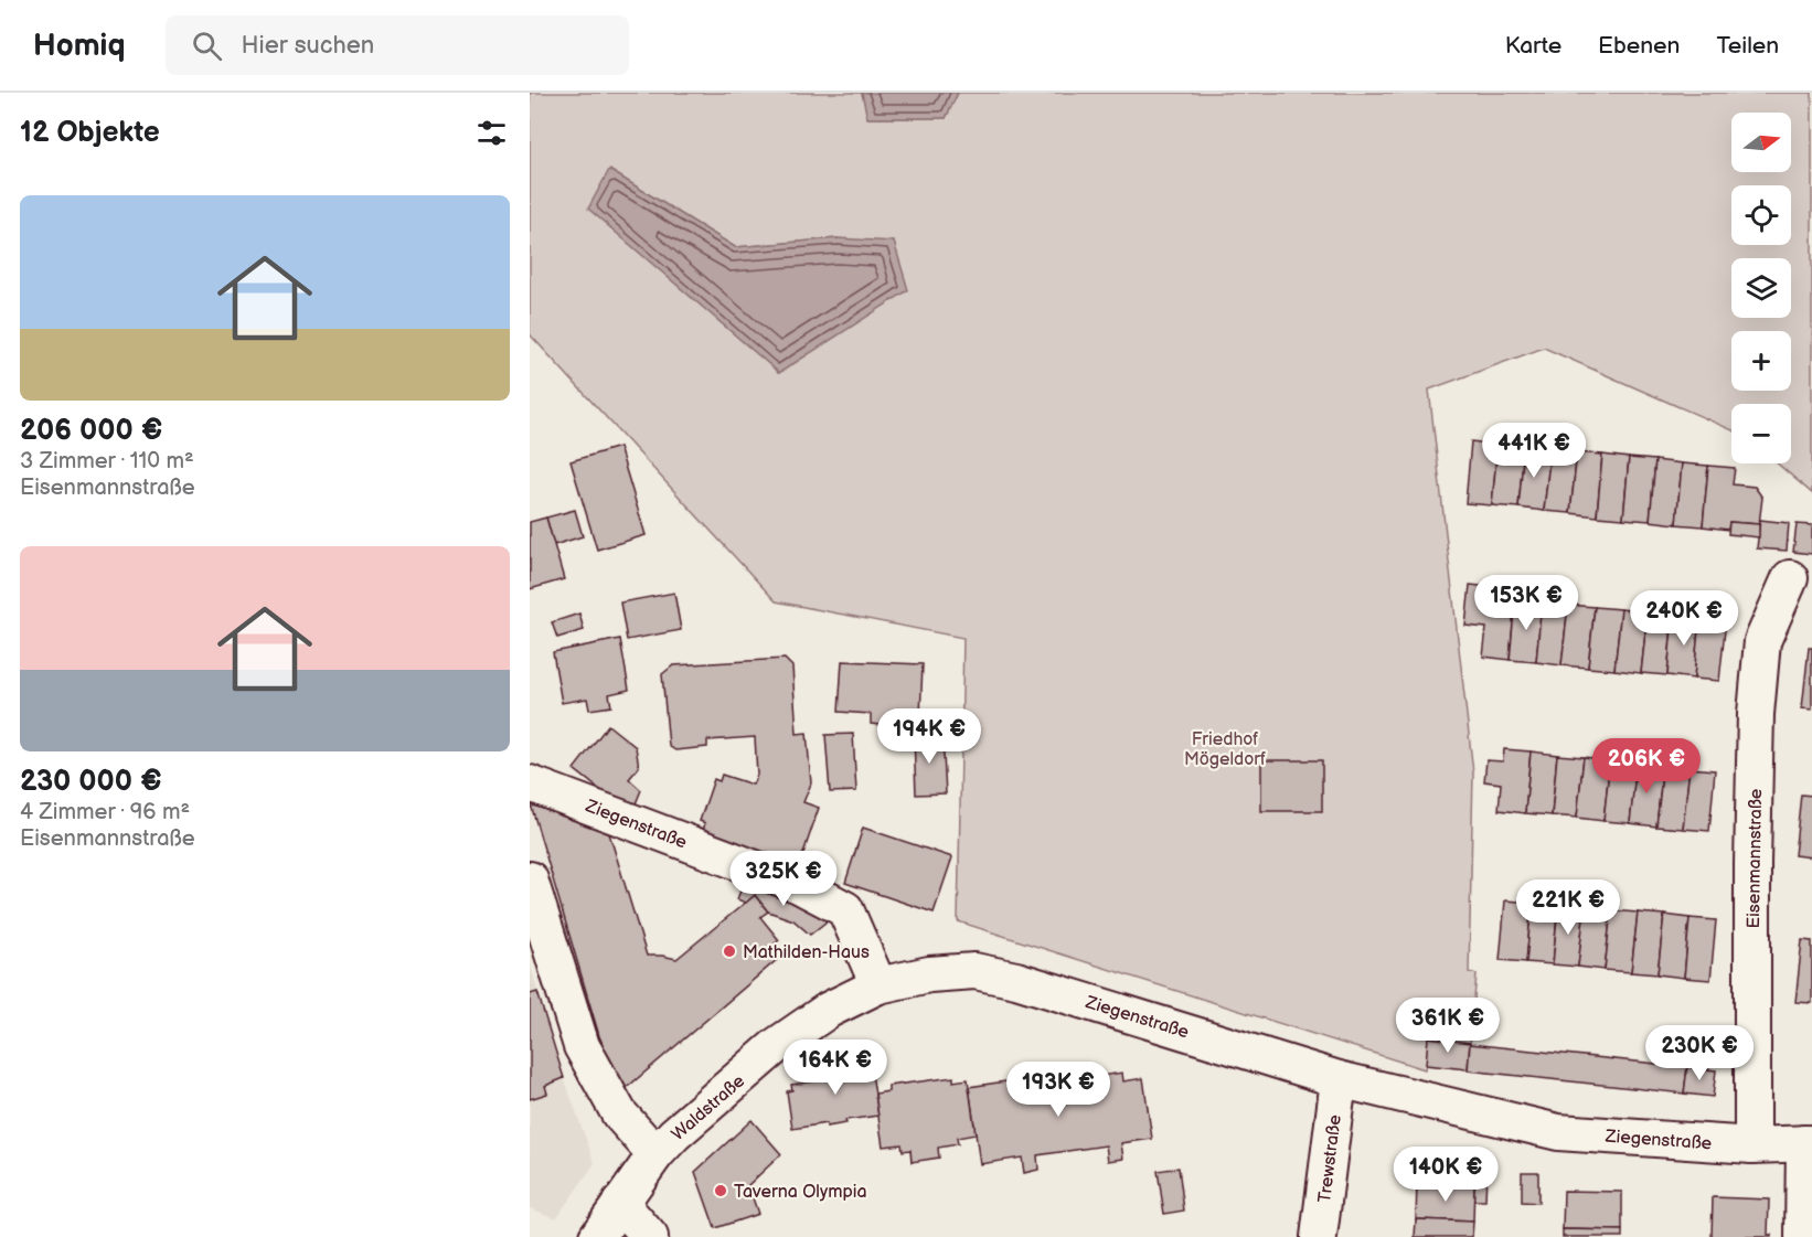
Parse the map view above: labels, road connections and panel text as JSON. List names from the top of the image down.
{
  "streets": {
    "street": [
      "Ziegenstraße",
      "Eisenmannstraße",
      "Waldstraße",
      "Trewstraße"
    ]
  },
  "crossings": [
    ["Ziegenstraße", "Eisenmannstraße"],
    ["Ziegenstraße", "Waldstraße"],
    ["Ziegenstraße", "Trewstraße"]
  ],
  "parks": ["Friedhof Mögeldorf"],
  "places": ["Mathilden-Haus", "Taverna Olympia"],
  "north": "right",
  "page": {
    "header": "Homiq",
    "search": "Hier suchen",
    "nav": ["Karte", "Ebenen", "Teilen"],
    "heading": "12 Objekte",
    "map_buttons": ["+", "−"],
    "list": [
      {
        "name": "206 000 €",
        "note": "3 Zimmer · 110 m² · Eisenmannstraße"
      },
      {
        "name": "230 000 €",
        "note": "4 Zimmer · 96 m² · Eisenmannstraße"
      }
    ],
    "price": [
      "441K €",
      "153K €",
      "240K €",
      "194K €",
      "206K €",
      "325K €",
      "221K €",
      "361K €",
      "230K €",
      "164K €",
      "193K €",
      "140K €"
    ]
  }
}
